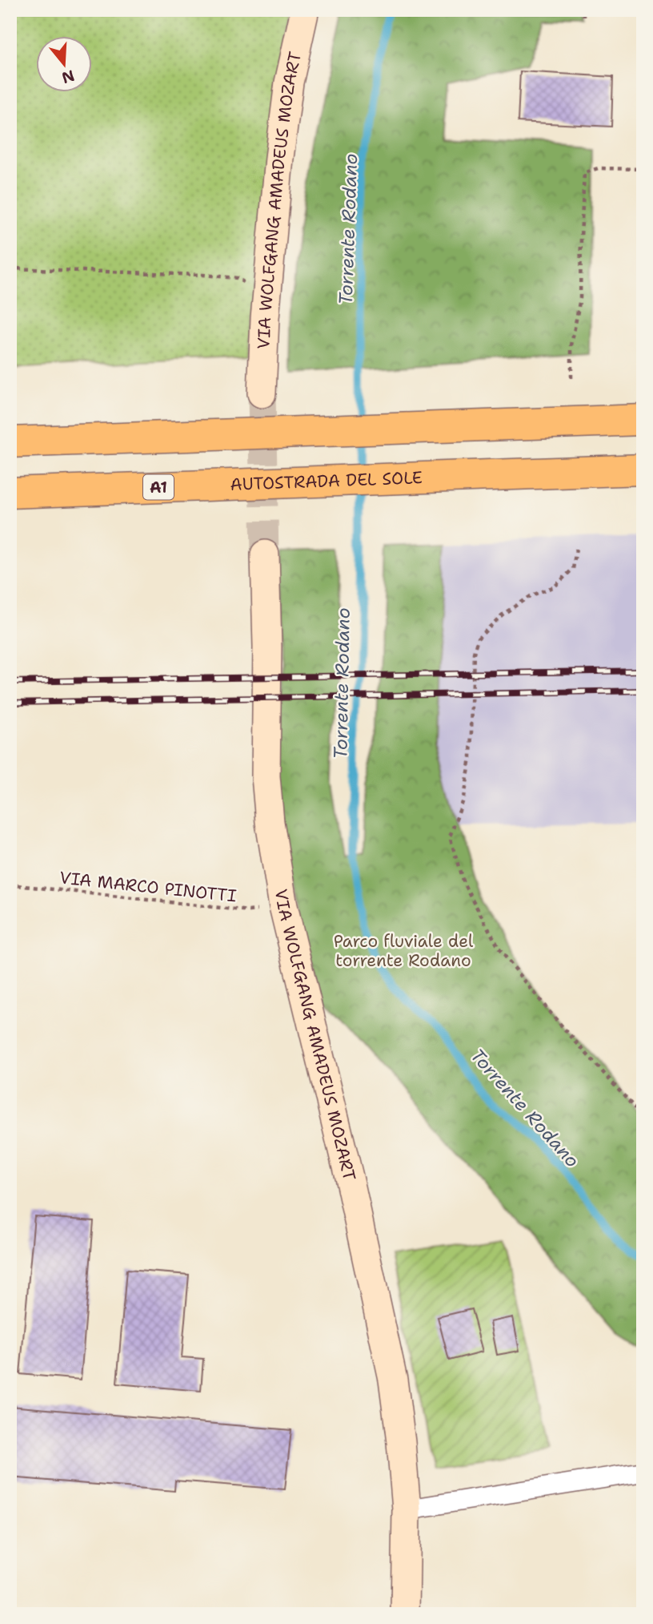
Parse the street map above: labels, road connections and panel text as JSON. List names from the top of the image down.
{
  "streets": {
    "highway": ["AUTOSTRADA DEL SOLE", "A1"],
    "street": ["VIA WOLFGANG AMADEUS MOZART"],
    "path": ["VIA MARCO PINOTTI"]
  },
  "crossings": [
    ["VIA WOLFGANG AMADEUS MOZART", "VIA MARCO PINOTTI"]
  ],
  "water": ["Torrente Rodano"],
  "parks": ["Parco fluviale del torrente Rodano"],
  "north": "bottom"
}
